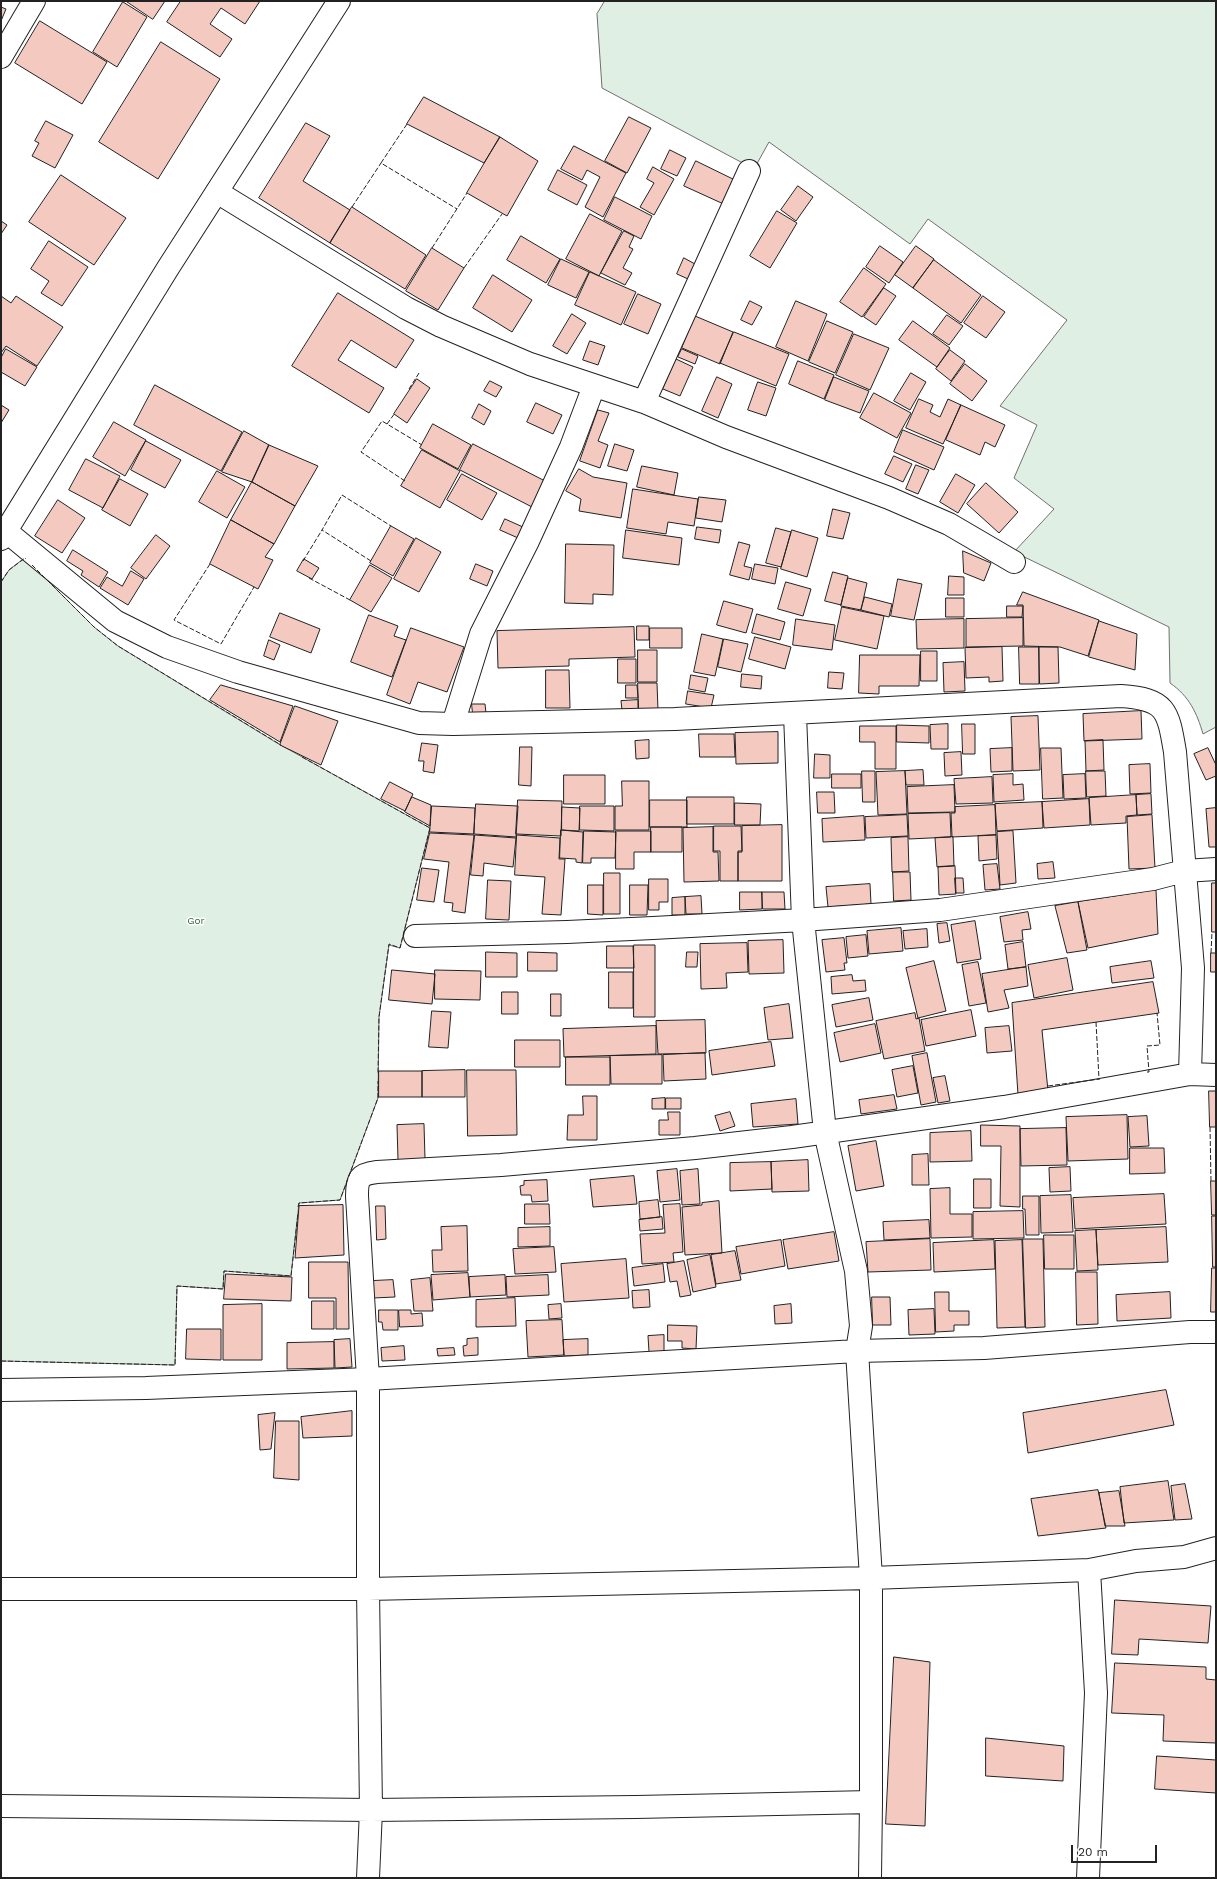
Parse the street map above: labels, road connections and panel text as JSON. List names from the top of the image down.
{
  "parks": ["Gor"],
  "scale_bar": "20 m"
}
